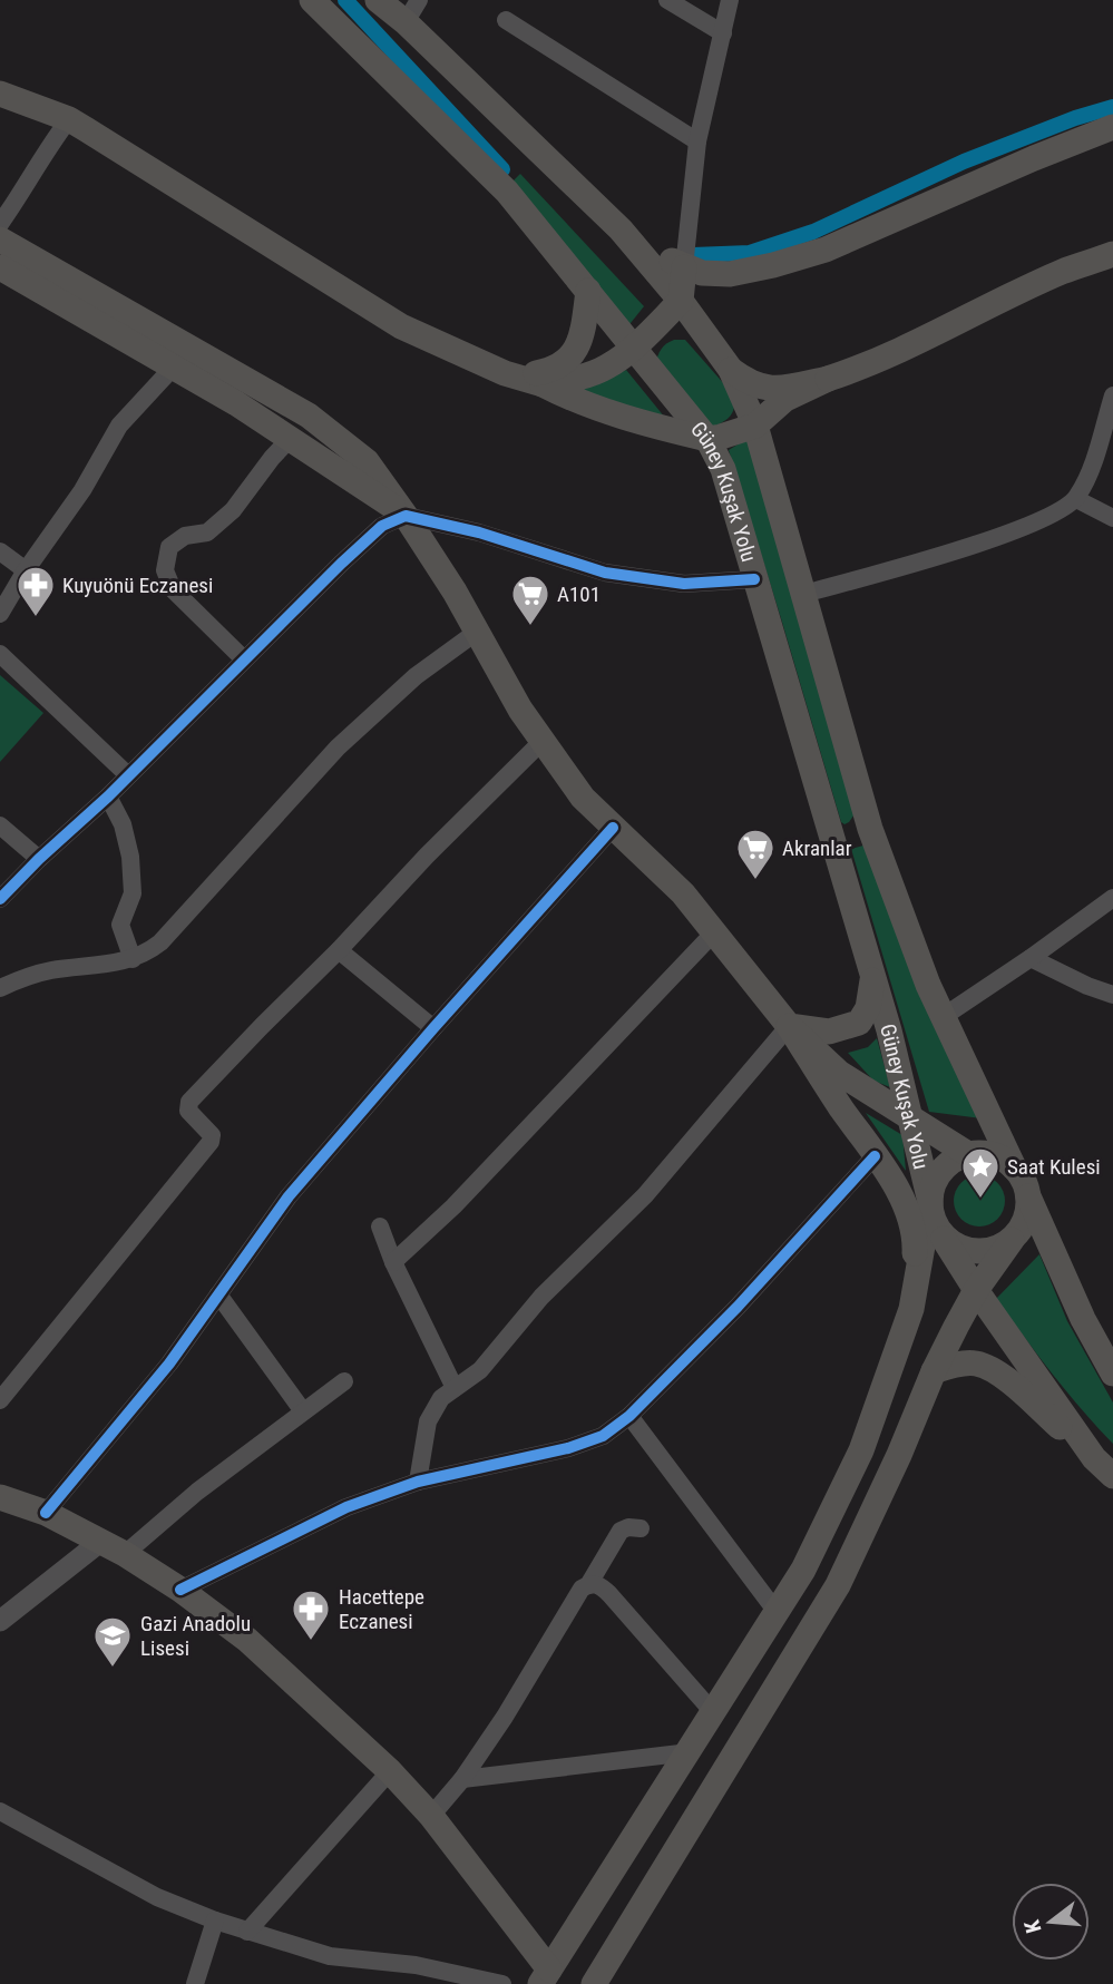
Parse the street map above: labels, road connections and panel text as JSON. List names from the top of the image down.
{
  "streets": {
    "main road": ["Güney Kuşak Yolu"]
  },
  "places": {
    "pharmacy": ["Kuyuönü Eczanesi", "Hacettepe Eczanesi"],
    "supermarket": ["A101", "Akranlar"],
    "place": ["Saat Kulesi"],
    "school or university": ["Gazi Anadolu Lisesi"]
  },
  "north": "left"
}
